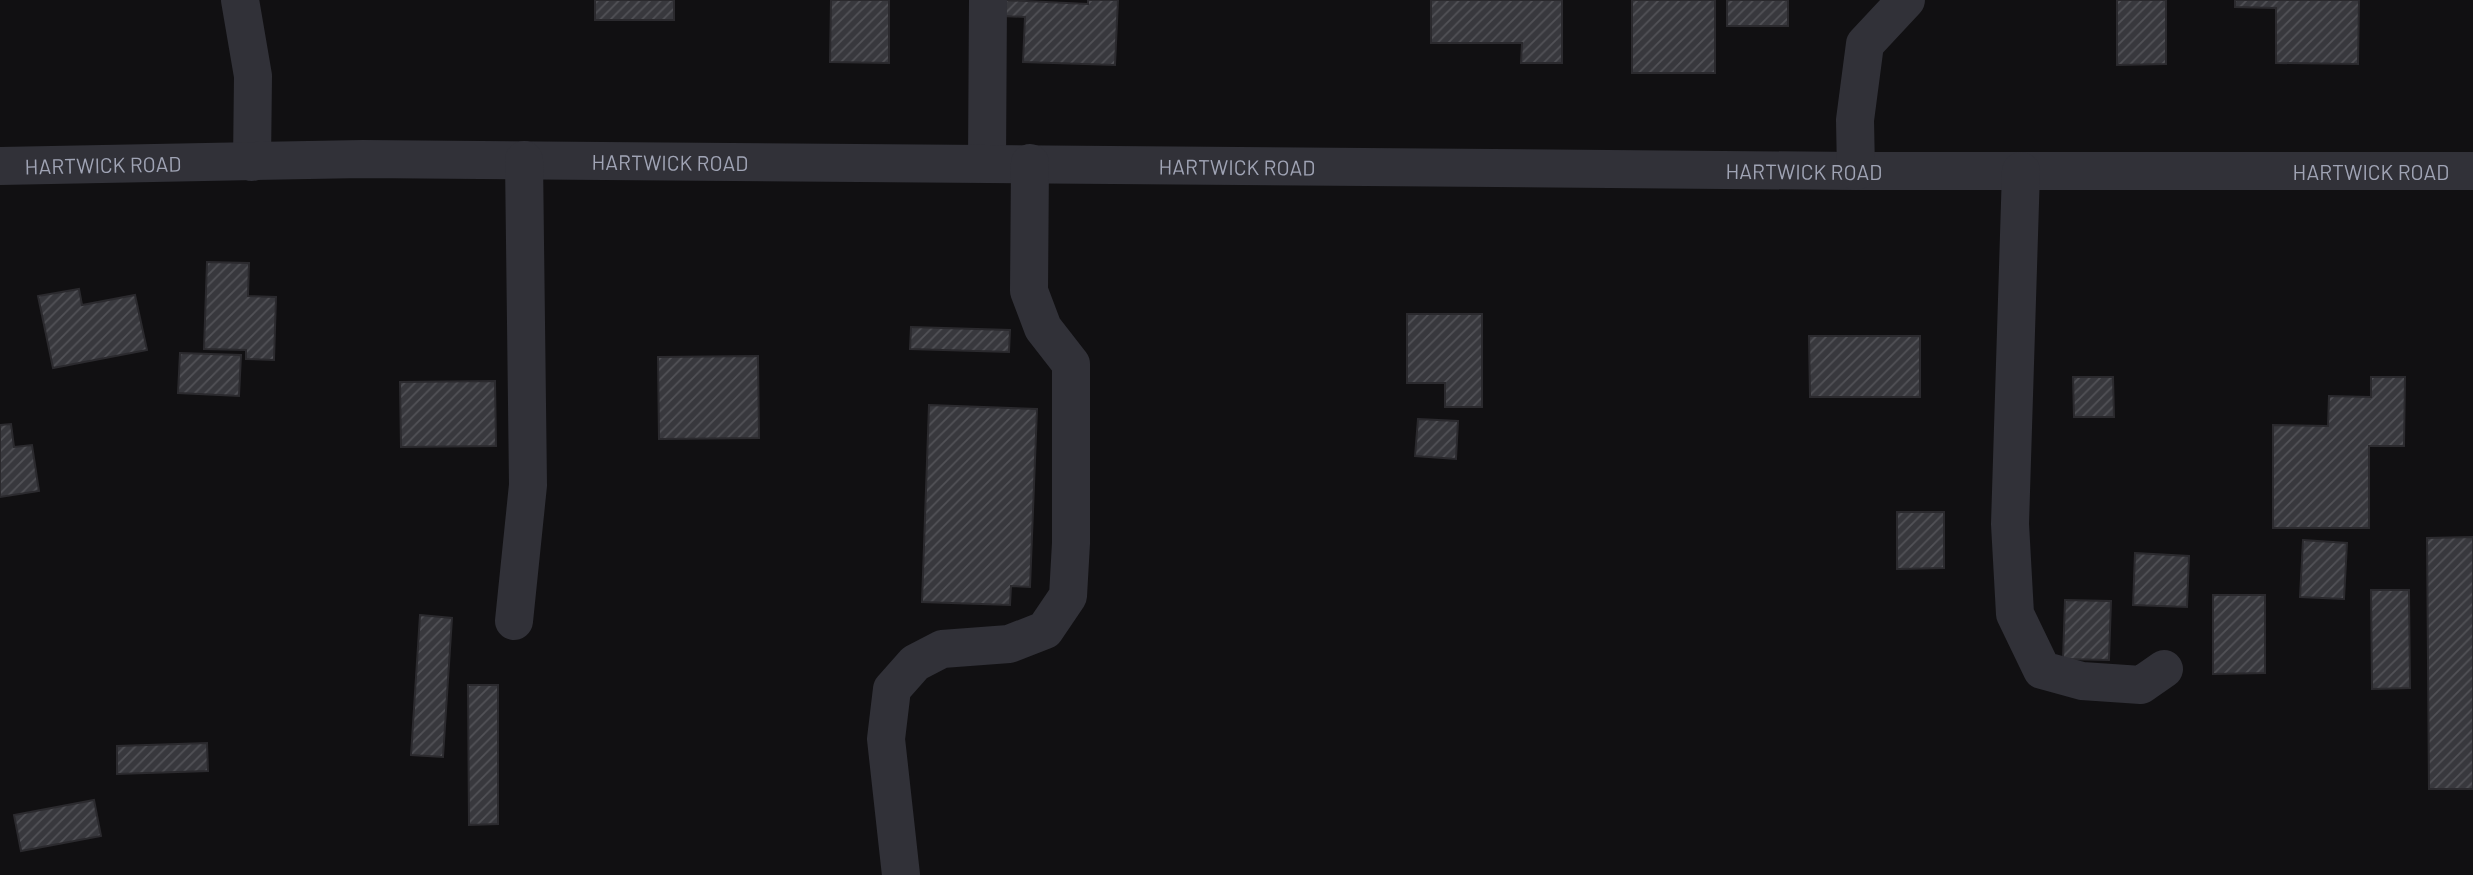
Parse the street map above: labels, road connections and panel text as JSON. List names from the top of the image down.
{
  "streets": {
    "street": ["HARTWICK ROAD"]
  }
}
